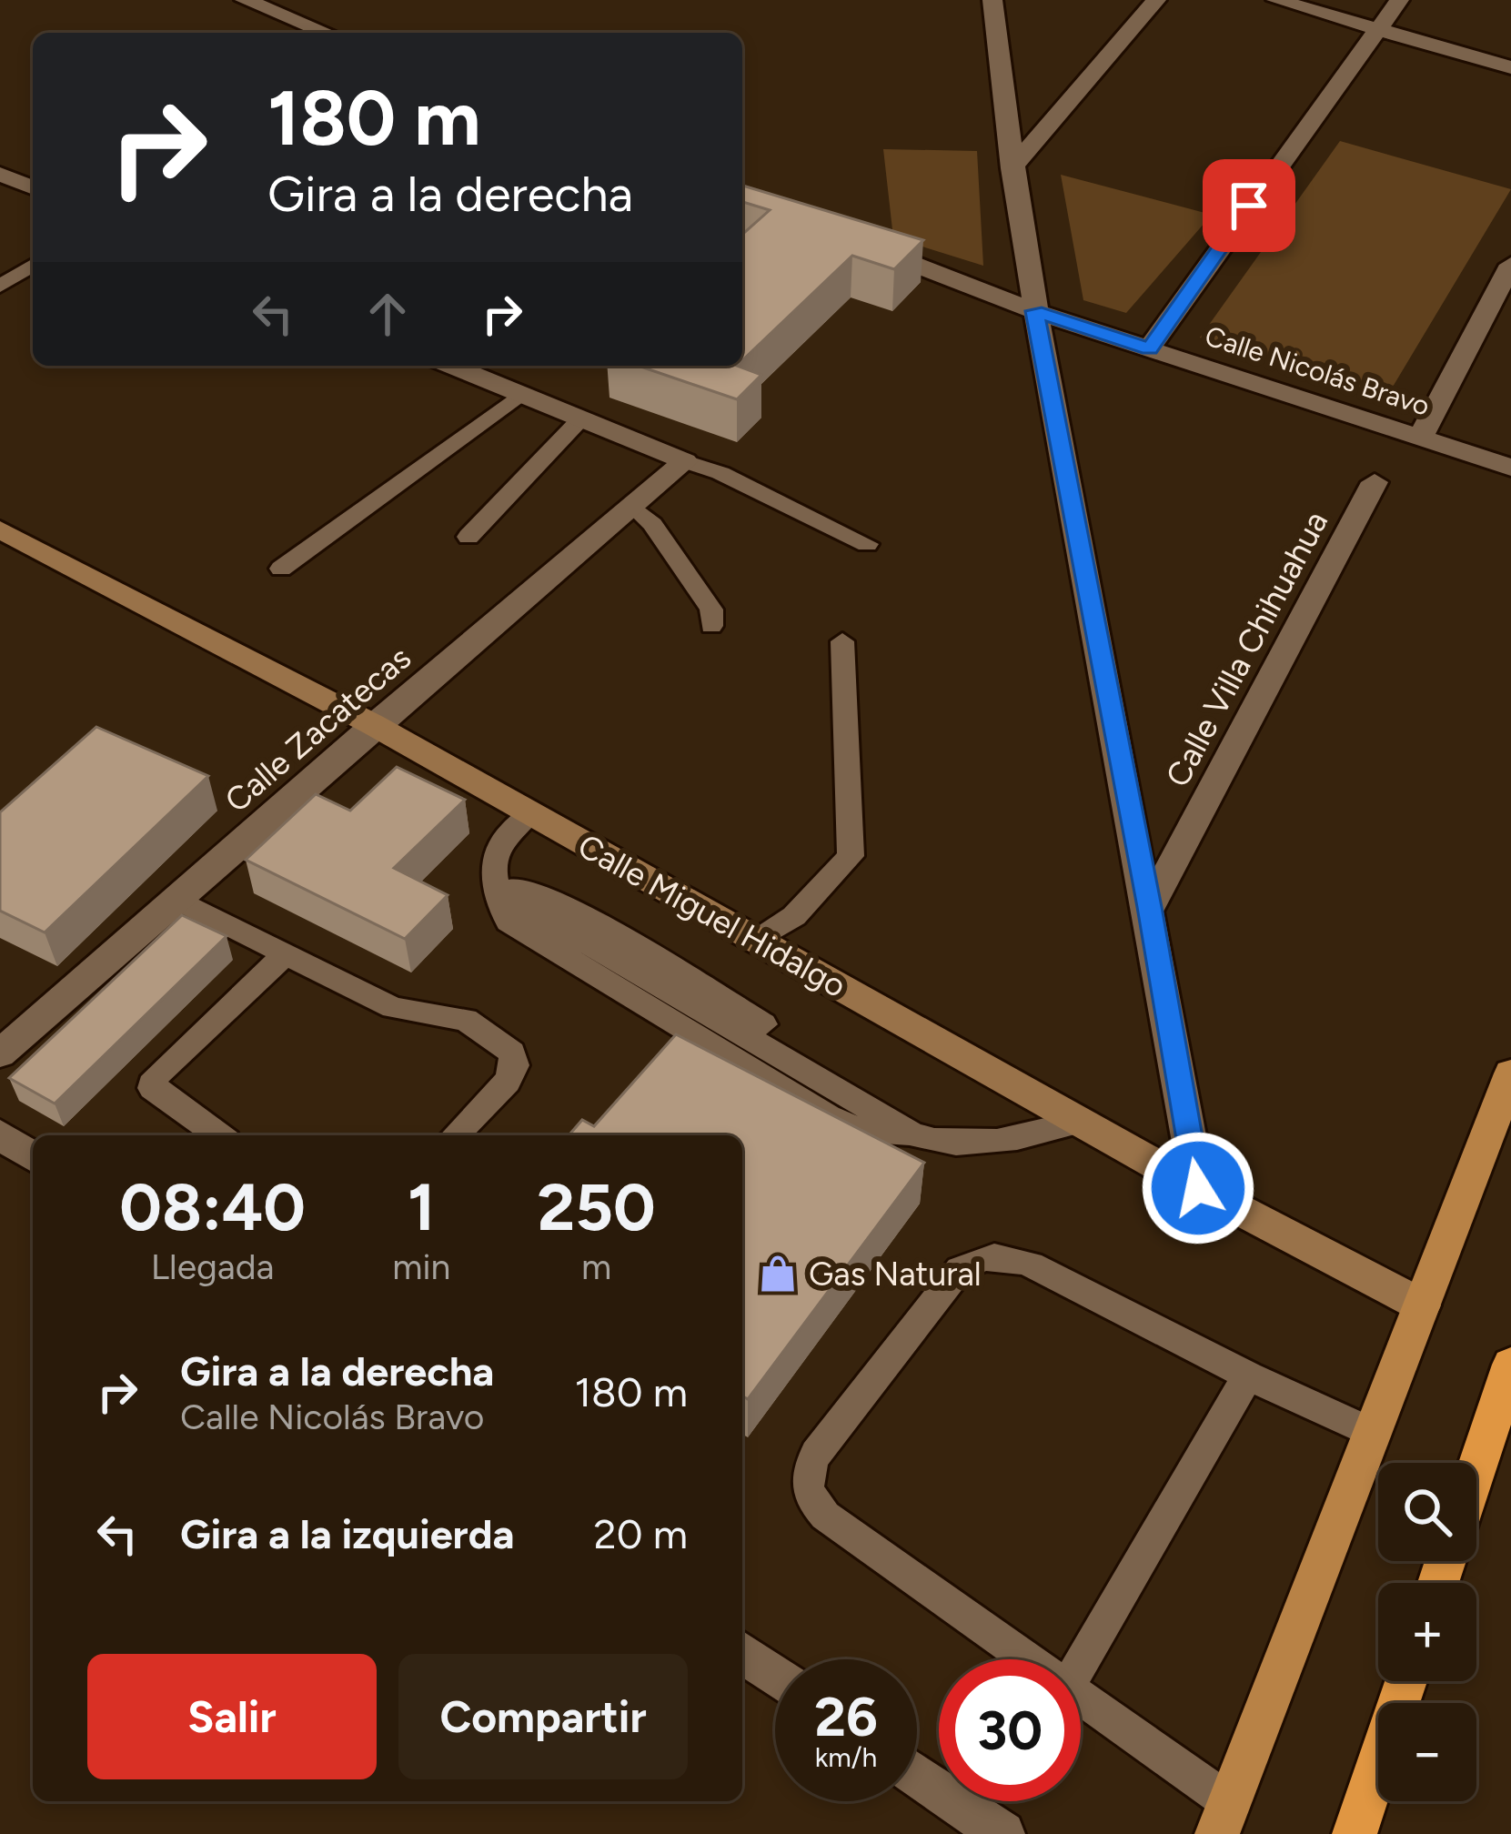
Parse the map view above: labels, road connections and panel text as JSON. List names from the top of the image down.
{
  "streets": {
    "street": [
      "Calle Nicolás Bravo",
      "Calle Villa Chihuahua",
      "Calle Zacatecas",
      "Calle Miguel Hidalgo"
    ]
  },
  "crossings": [
    ["Calle Zacatecas", "Calle Miguel Hidalgo"]
  ],
  "places": {
    "shop": ["Gas Natural"]
  },
  "page": {
    "turn": ["180 m", "Gira a la derecha"],
    "eta": [
      "08:40",
      "Llegada",
      "1",
      "min",
      "250",
      "m"
    ],
    "list": [
      {
        "name": "Gira a la derecha",
        "note": "Calle Nicolás Bravo",
        "value": "180 m"
      },
      {
        "name": "Gira a la izquierda",
        "value": "20 m"
      }
    ],
    "map_buttons": ["+", "−"],
    "buttons": ["Salir", "Compartir"],
    "speed": "26 km/h",
    "limit": "30"
  }
}
